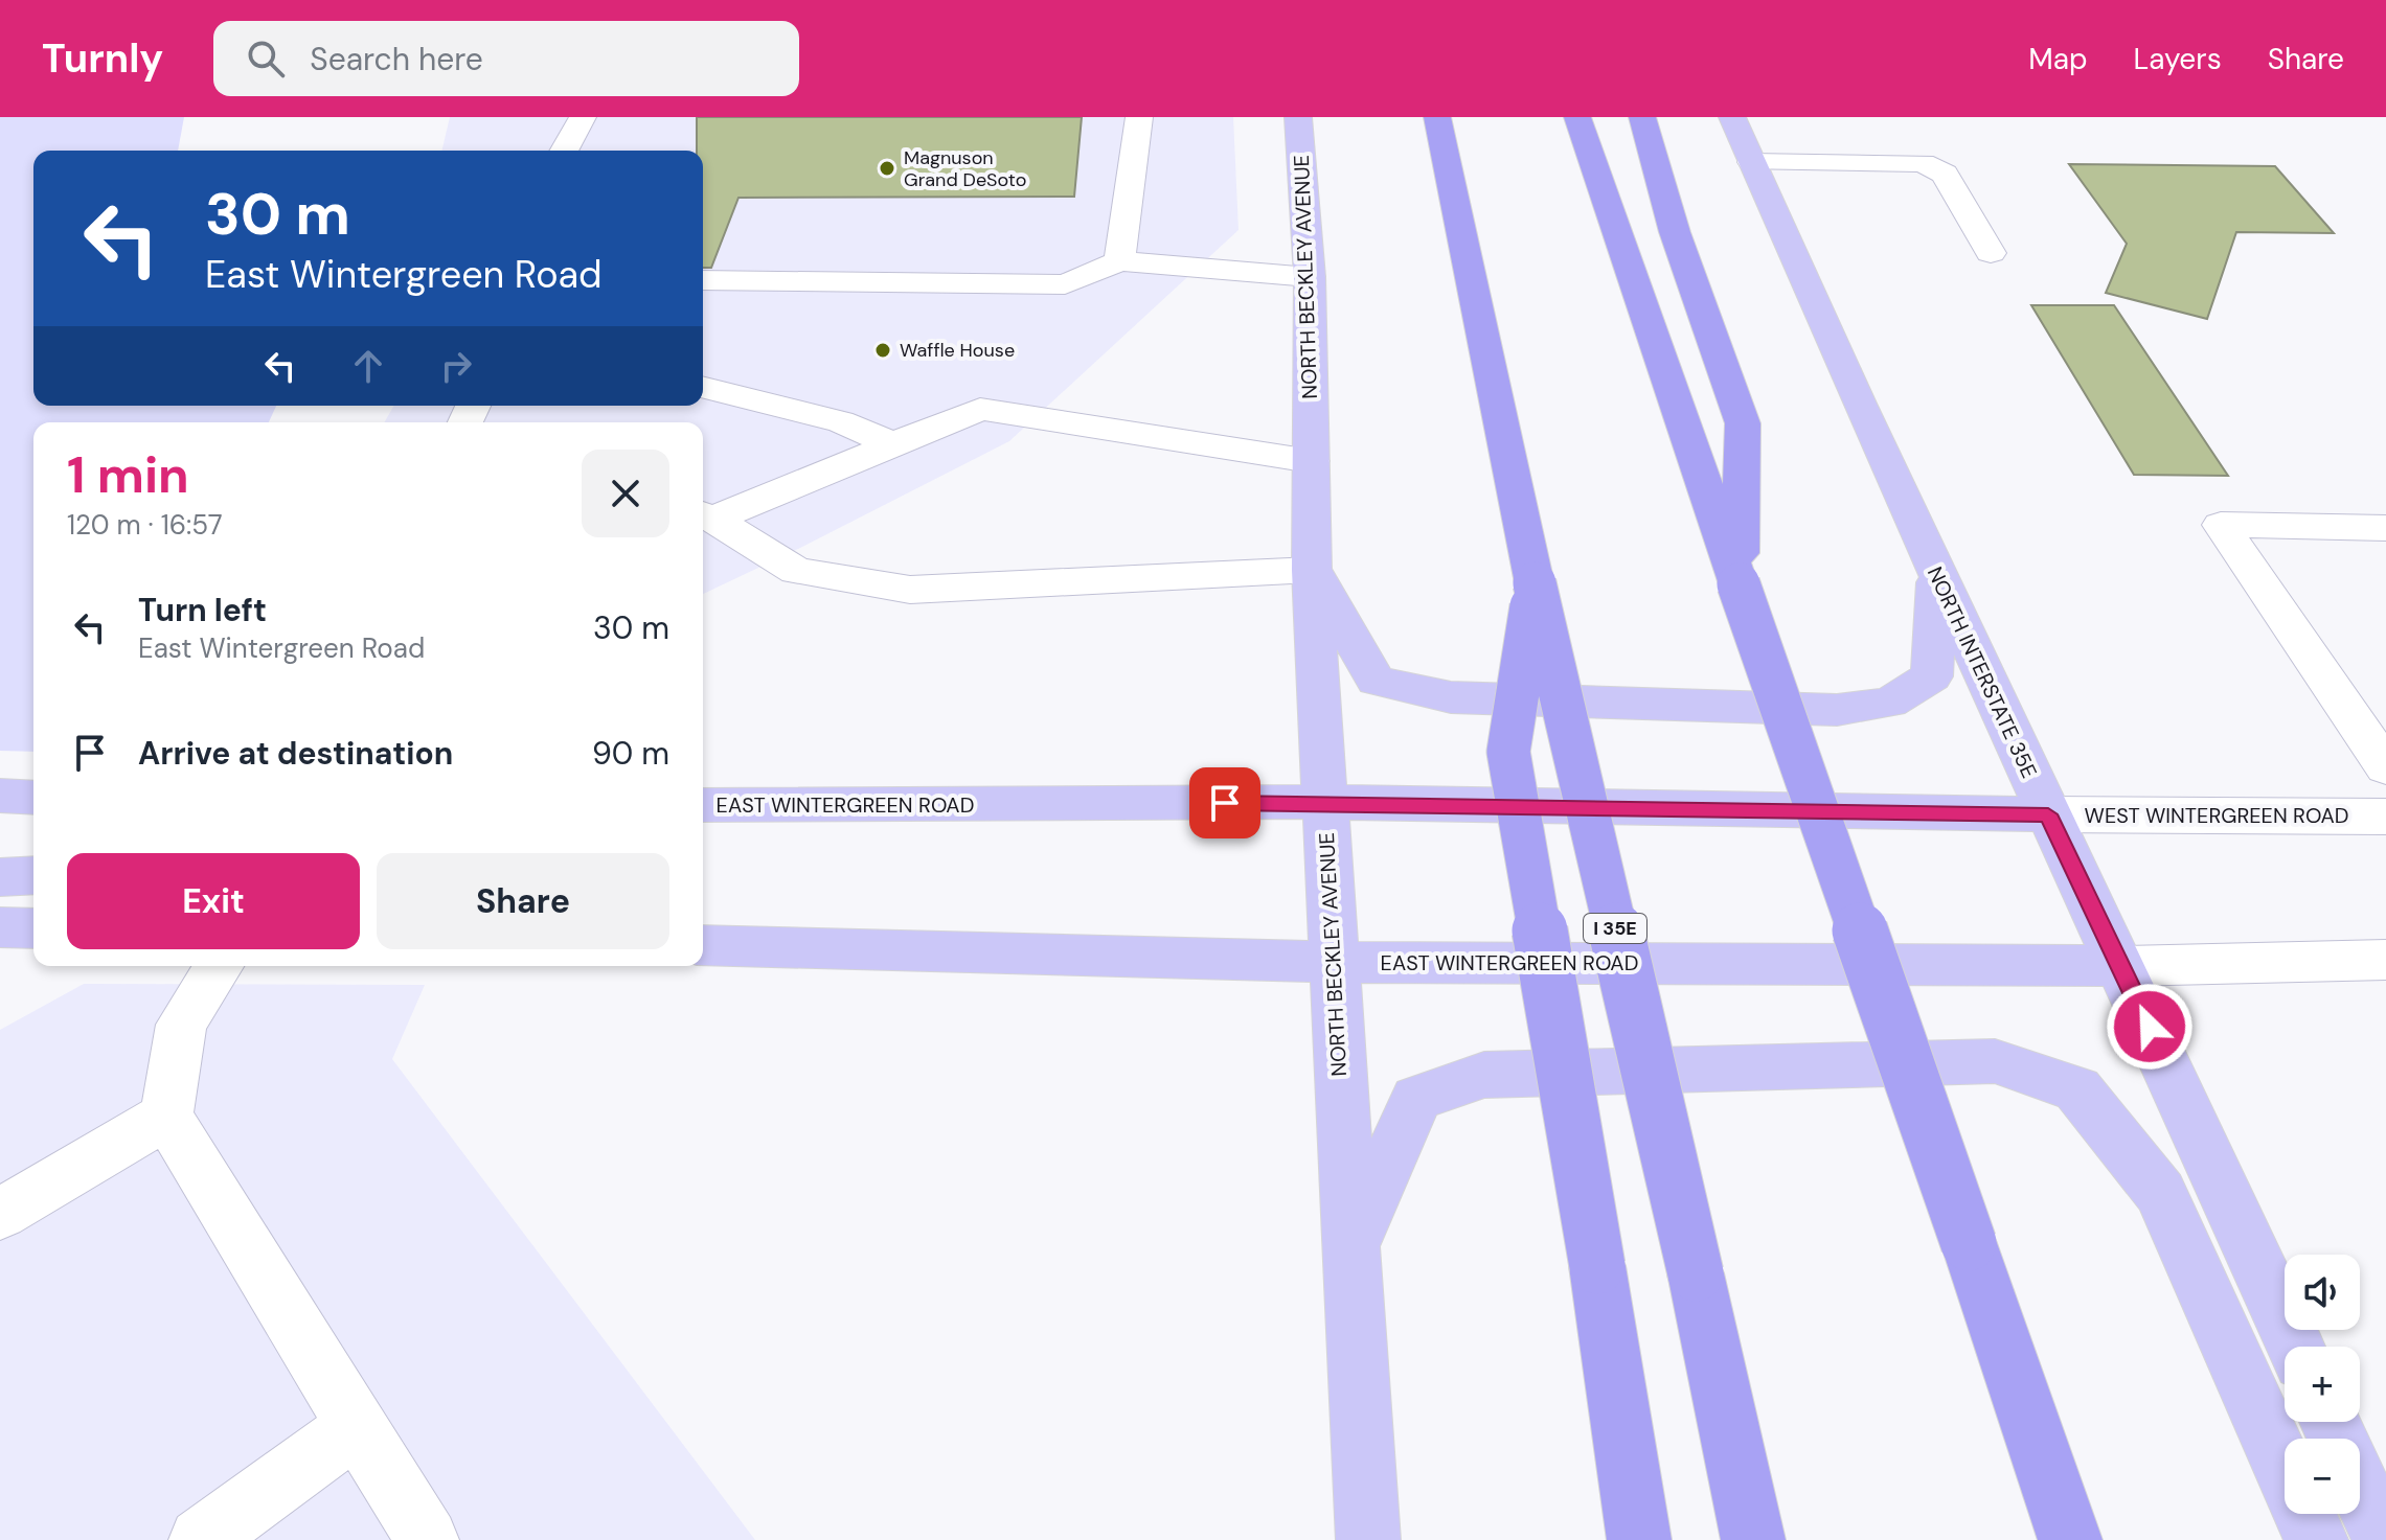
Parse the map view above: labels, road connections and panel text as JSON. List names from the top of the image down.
{
  "streets": {
    "highway": ["I 35E"],
    "main road": ["NORTH BECKLEY AVENUE", "NORTH INTERSTATE 35E", "EAST WINTERGREEN ROAD"],
    "street": ["WEST WINTERGREEN ROAD"]
  },
  "crossings": [
    ["NORTH BECKLEY AVENUE", "EAST WINTERGREEN ROAD"],
    ["NORTH INTERSTATE 35E", "EAST WINTERGREEN ROAD"],
    ["NORTH INTERSTATE 35E", "WEST WINTERGREEN ROAD"],
    ["EAST WINTERGREEN ROAD", "WEST WINTERGREEN ROAD"]
  ],
  "places": ["Magnuson Grand DeSoto", "Waffle House"],
  "page": {
    "header": "Turnly",
    "search": "Search here",
    "nav": ["Map", "Layers", "Share"],
    "turn": ["30 m", "East Wintergreen Road"],
    "heading": ["1 min", "120 m · 16:57"],
    "list": [
      {
        "name": "Turn left",
        "note": "East Wintergreen Road",
        "value": "30 m"
      },
      {
        "name": "Arrive at destination",
        "value": "90 m"
      }
    ],
    "buttons": ["Exit", "Share"],
    "map_buttons": ["+", "−"]
  }
}
